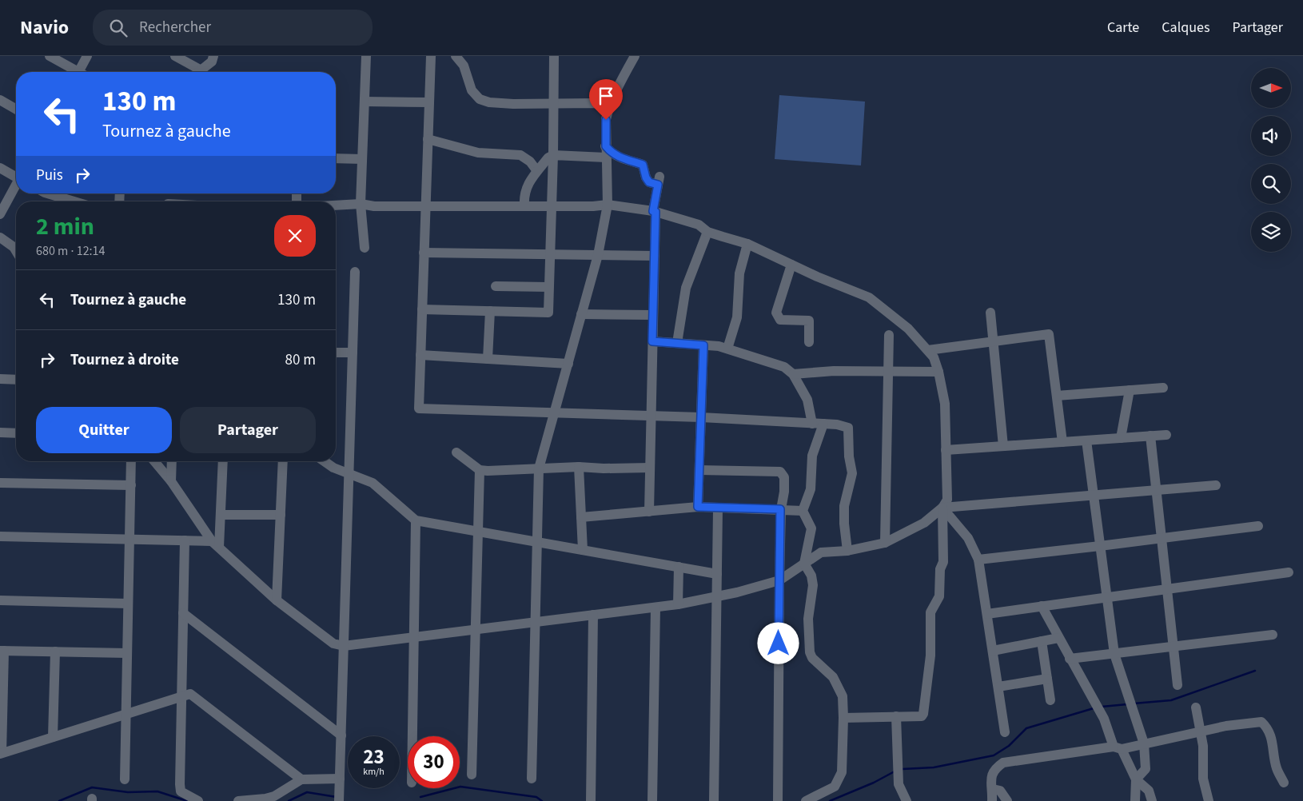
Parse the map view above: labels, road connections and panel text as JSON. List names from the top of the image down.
{
  "north": "right",
  "page": {
    "header": "Navio",
    "search": "Rechercher",
    "nav": ["Carte", "Calques", "Partager"],
    "turn": ["130 m", "Tournez à gauche"],
    "then": "Puis",
    "heading": ["2 min", "680 m · 12:14"],
    "list": [
      {
        "name": "Tournez à gauche",
        "value": "130 m"
      },
      {
        "name": "Tournez à droite",
        "value": "80 m"
      }
    ],
    "buttons": ["Quitter", "Partager"],
    "speed": "23 km/h",
    "limit": "30"
  }
}
